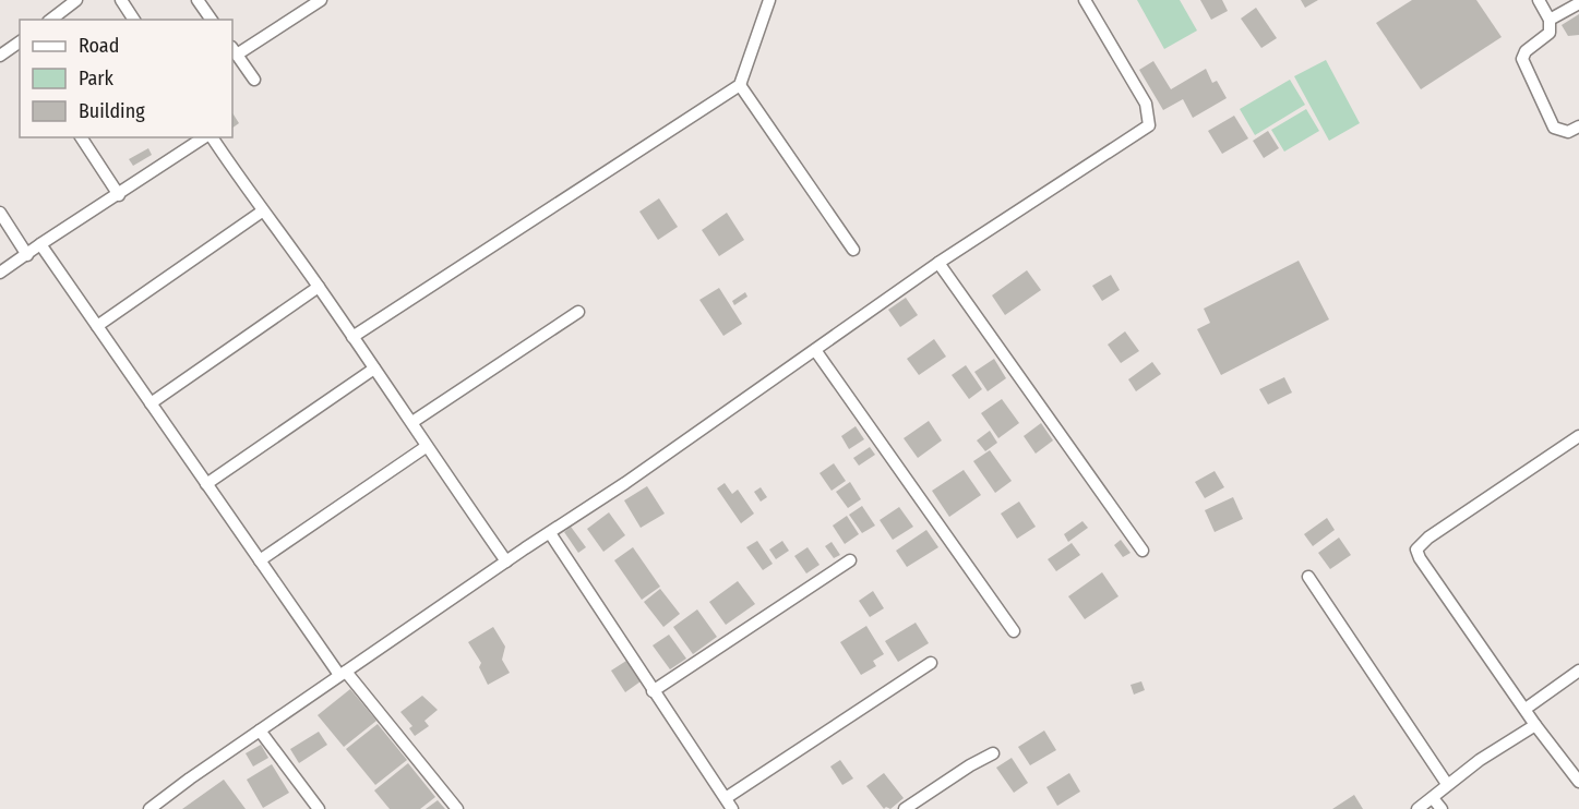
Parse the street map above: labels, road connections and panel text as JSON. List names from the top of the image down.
{
  "legend": ["Road", "Park", "Building"]
}
